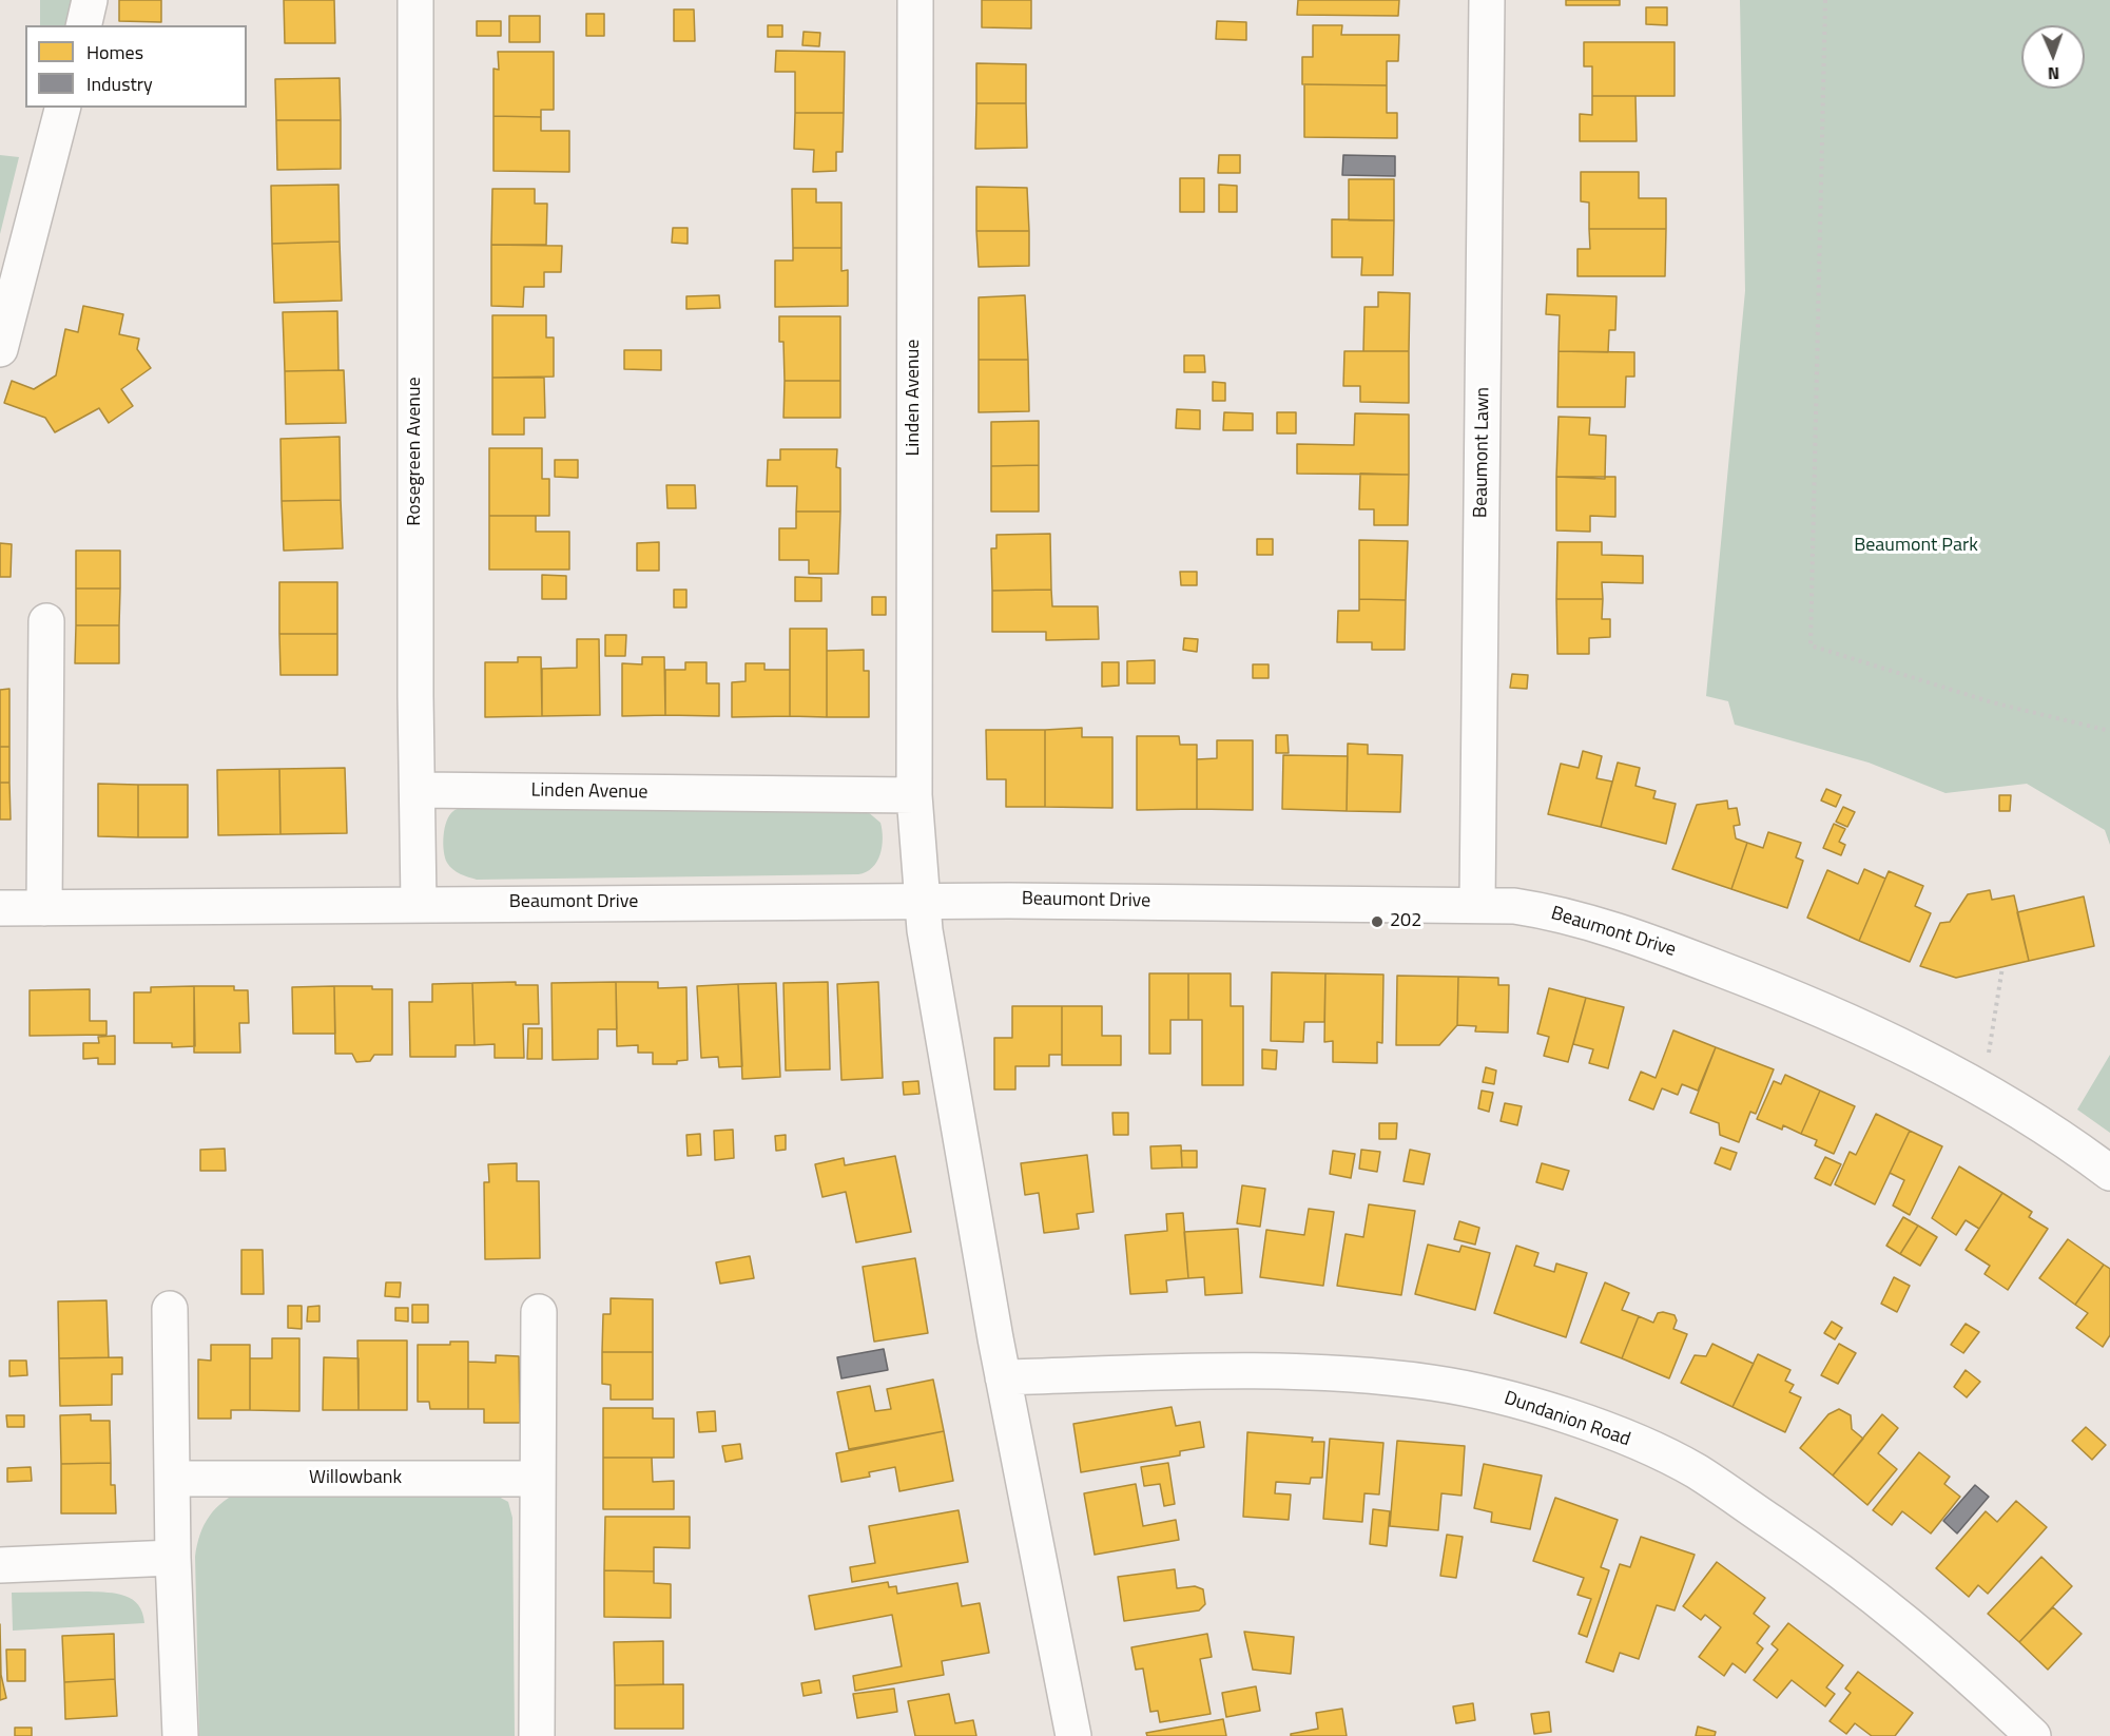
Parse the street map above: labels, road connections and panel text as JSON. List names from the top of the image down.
{
  "streets": {
    "street": [
      "Linden Avenue",
      "Rosegreen Avenue",
      "Beaumont Lawn",
      "Beaumont Drive",
      "Dundanion Road",
      "Willowbank"
    ]
  },
  "crossings": [
    ["Linden Avenue", "Rosegreen Avenue"],
    ["Linden Avenue", "Beaumont Drive"],
    ["Linden Avenue", "Dundanion Road"],
    ["Rosegreen Avenue", "Beaumont Drive"],
    ["Beaumont Lawn", "Beaumont Drive"]
  ],
  "parks": ["Beaumont Park"],
  "places": ["202"],
  "legend": ["Homes", "Industry"],
  "north": "bottom"
}
